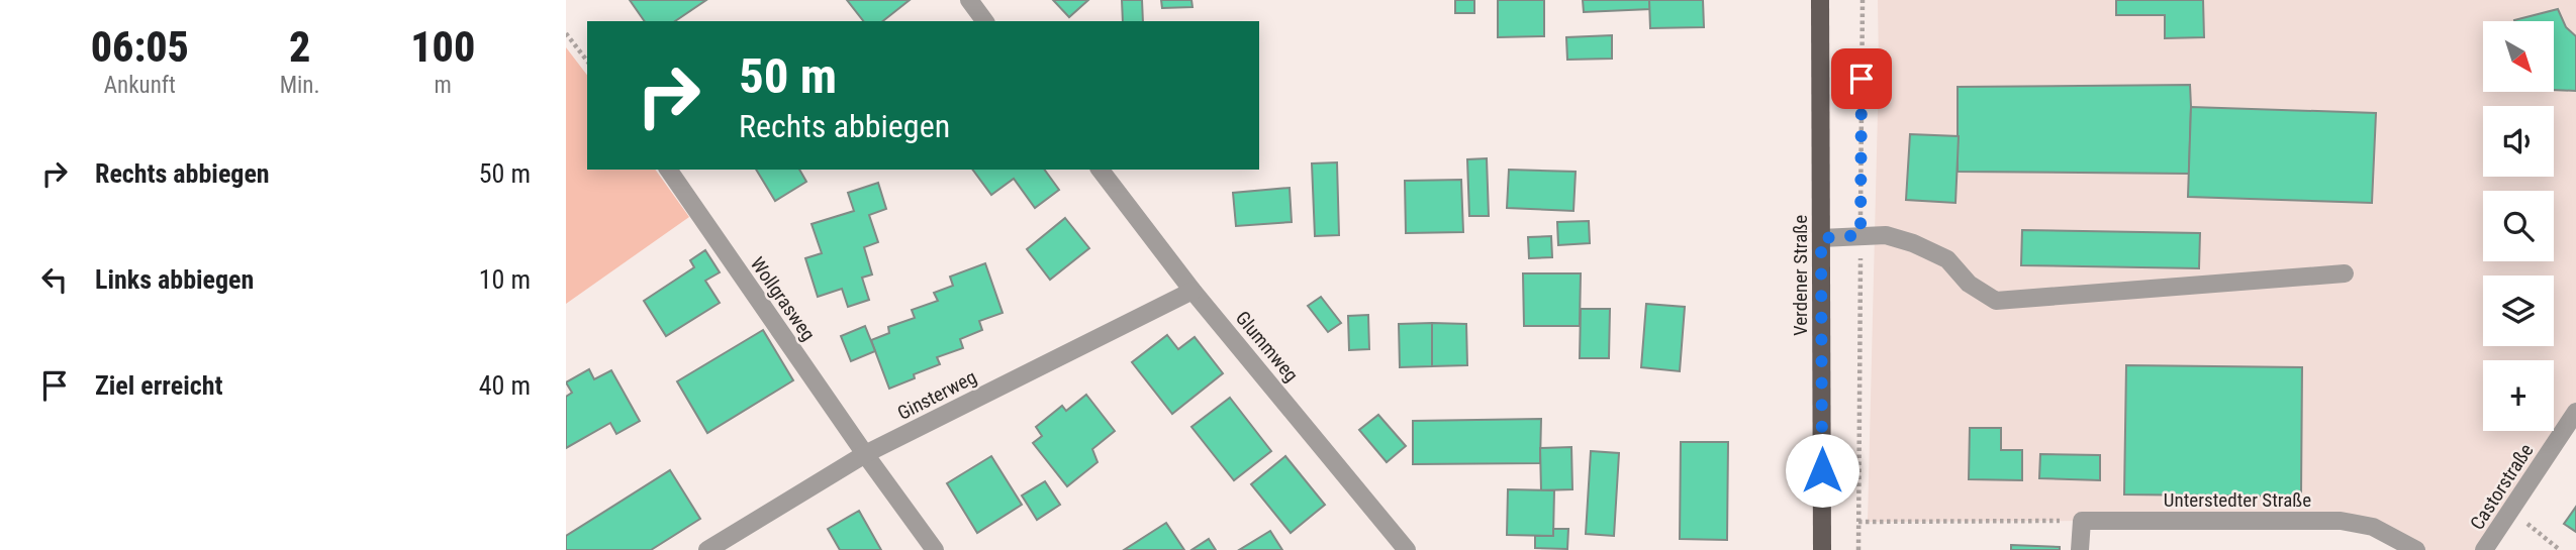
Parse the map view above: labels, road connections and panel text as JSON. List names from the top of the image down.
{
  "streets": {
    "main road": ["Verdener Straße"],
    "street": [
      "Wollgrasweg",
      "Glummweg",
      "Ginsterweg",
      "Castorstraße",
      "Unterstedter Straße"
    ]
  },
  "crossings": [
    ["Wollgrasweg", "Ginsterweg"],
    ["Glummweg", "Ginsterweg"]
  ],
  "north": "bottom right",
  "page": {
    "eta": [
      "06:05",
      "Ankunft",
      "2",
      "Min.",
      "100",
      "m"
    ],
    "map_buttons": "+",
    "turn": ["50 m", "Rechts abbiegen"],
    "list": [
      {
        "name": "Rechts abbiegen",
        "value": "50 m"
      },
      {
        "name": "Links abbiegen",
        "value": "10 m"
      },
      {
        "name": "Ziel erreicht",
        "value": "40 m"
      }
    ]
  }
}
